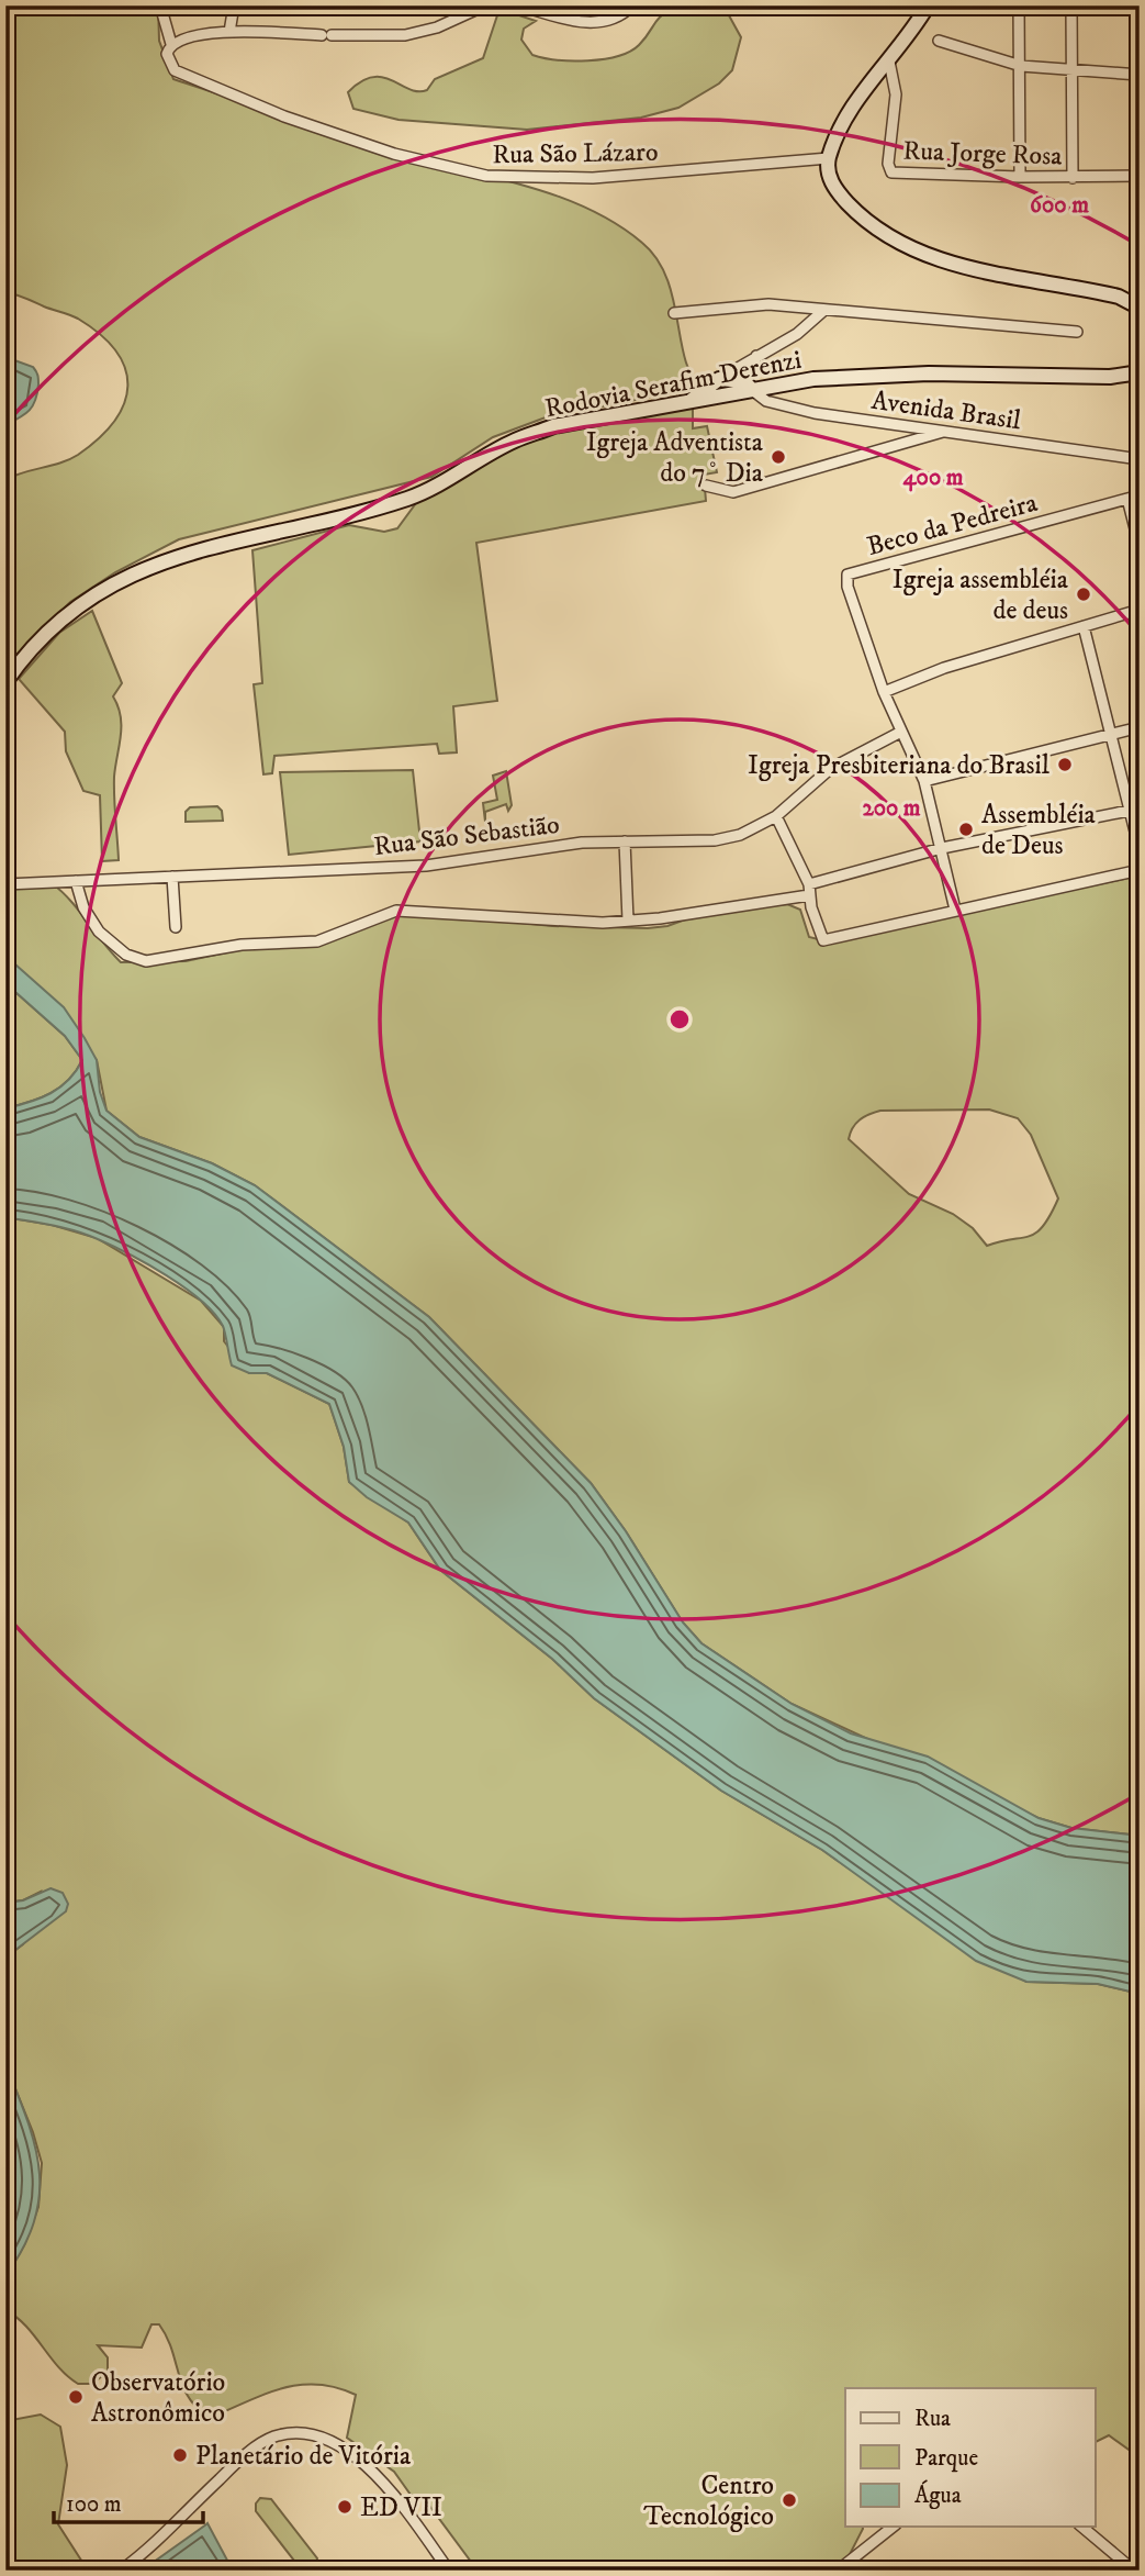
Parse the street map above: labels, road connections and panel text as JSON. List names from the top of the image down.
{
  "streets": {
    "main road": ["Rodovia Serafim Derenzi"],
    "street": [
      "Rua São Lázaro",
      "Rua Jorge Rosa",
      "Avenida Brasil",
      "Beco da Pedreira",
      "Rua São Sebastião"
    ]
  },
  "crossings": [
    ["Rodovia Serafim Derenzi", "Avenida Brasil"],
    ["Beco da Pedreira", "Rua São Sebastião"]
  ],
  "places": [
    "Igreja Adventista do 7˚ Dia",
    "Igreja assembléia de deus",
    "Igreja Presbiteriana do Brasil",
    "Assembléia de Deus",
    "Observatório Astronômico",
    "Planetário de Vitória",
    "Centro Tecnológico",
    "ED VII"
  ],
  "legend": ["Rua", "Parque", "Água"],
  "scale_bar": "100 m",
  "rings": ["600 m", "400 m", "200 m"]
}
